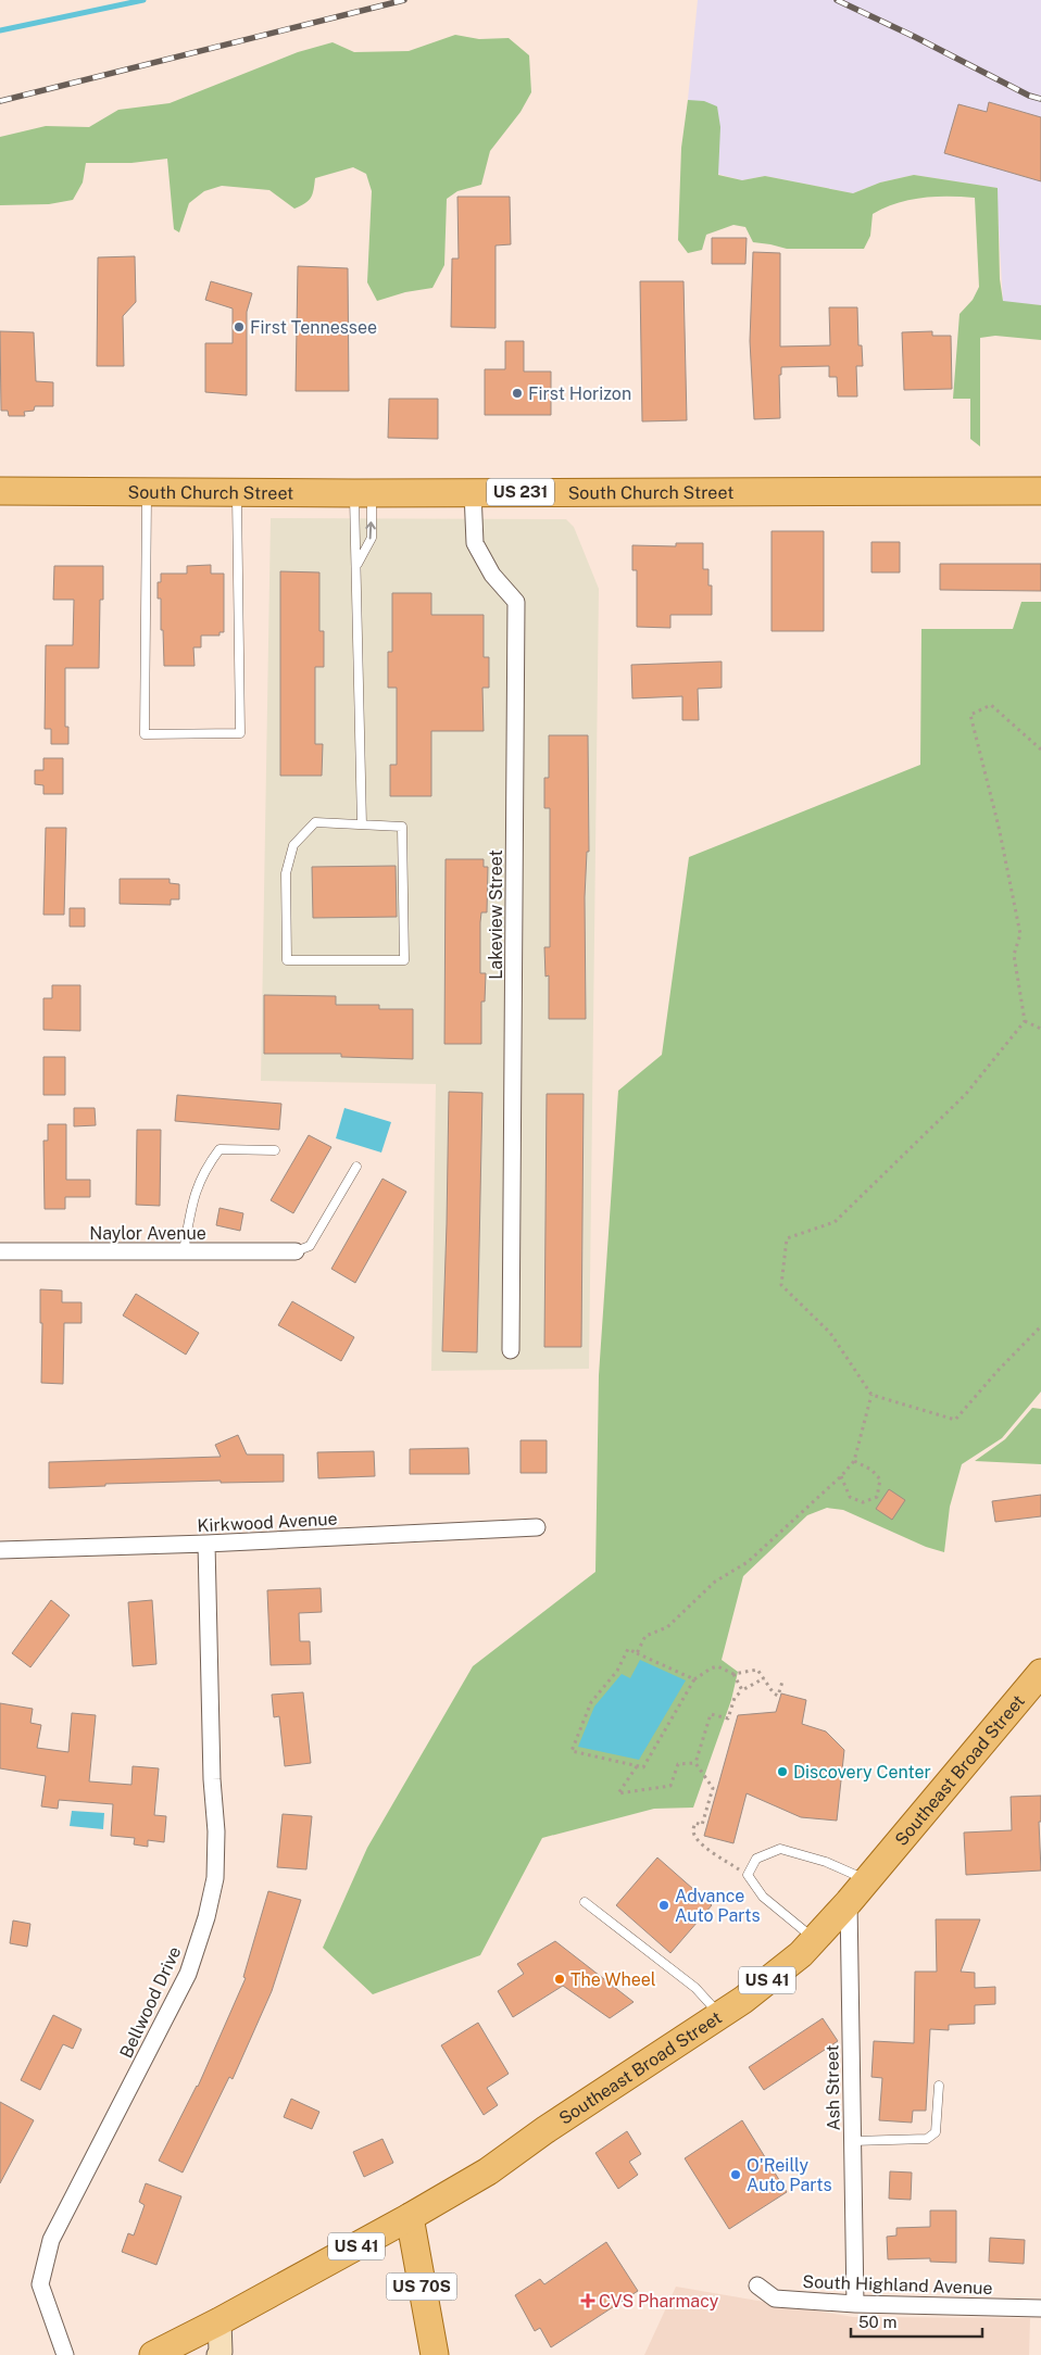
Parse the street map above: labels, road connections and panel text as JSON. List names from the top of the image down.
{
  "streets": {
    "main road": [
      "South Church Street",
      "US 231",
      "Southeast Broad Street",
      "US 41",
      "US 70S"
    ],
    "street": [
      "Lakeview Street",
      "Naylor Avenue",
      "Kirkwood Avenue",
      "Bellwood Drive",
      "Ash Street",
      "South Highland Avenue"
    ]
  },
  "crossings": [
    ["South Church Street", "Lakeview Street"],
    ["Kirkwood Avenue", "Bellwood Drive"],
    ["Southeast Broad Street", "Ash Street"],
    ["Southeast Broad Street", "US 70S"],
    ["Ash Street", "South Highland Avenue"]
  ],
  "places": {
    "other": [
      "First Tennessee",
      "First Horizon",
      "Discovery Center",
      "Advance Auto Parts",
      "The Wheel",
      "O'Reilly Auto Parts"
    ],
    "health": ["CVS Pharmacy"]
  },
  "scale_bar": "50 m"
}
